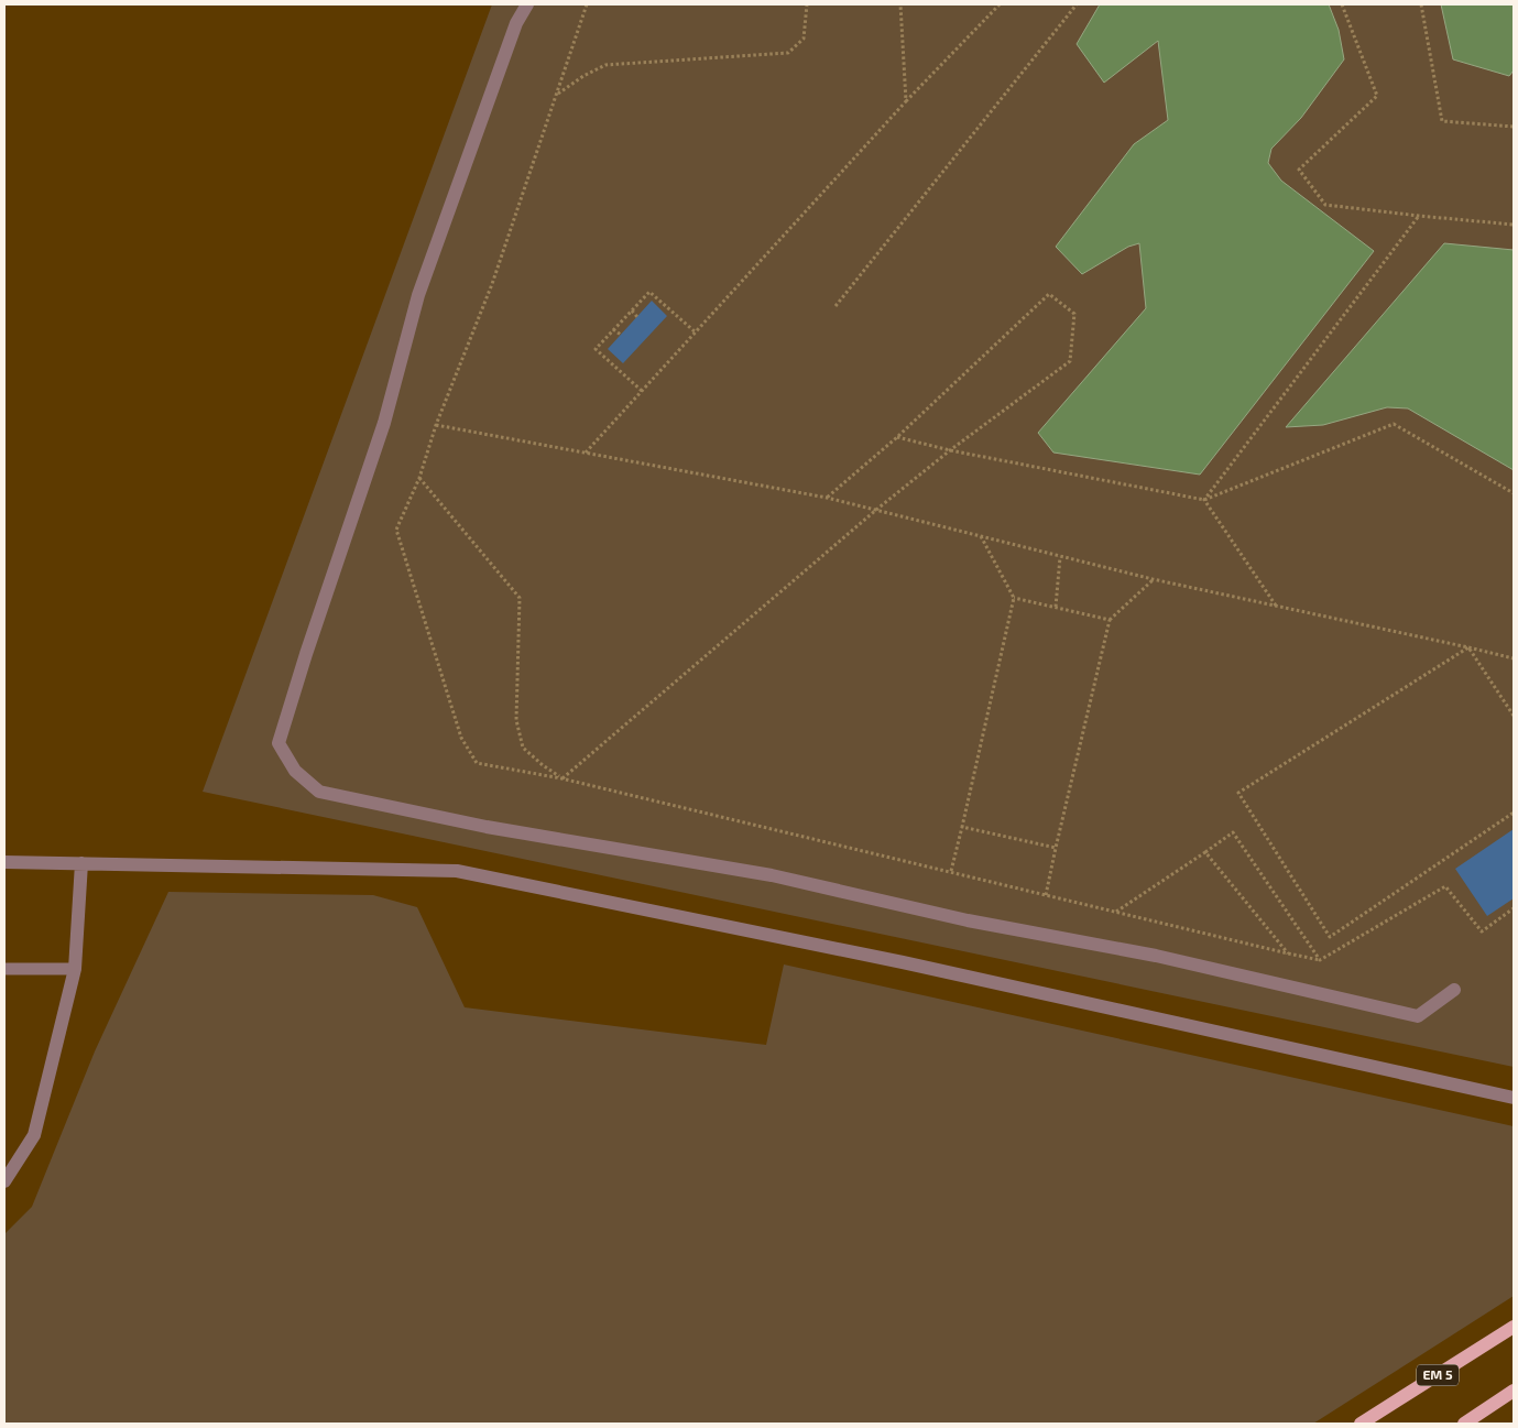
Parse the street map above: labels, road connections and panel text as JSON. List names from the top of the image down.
{
  "streets": {
    "main road": ["EM 5"]
  }
}
